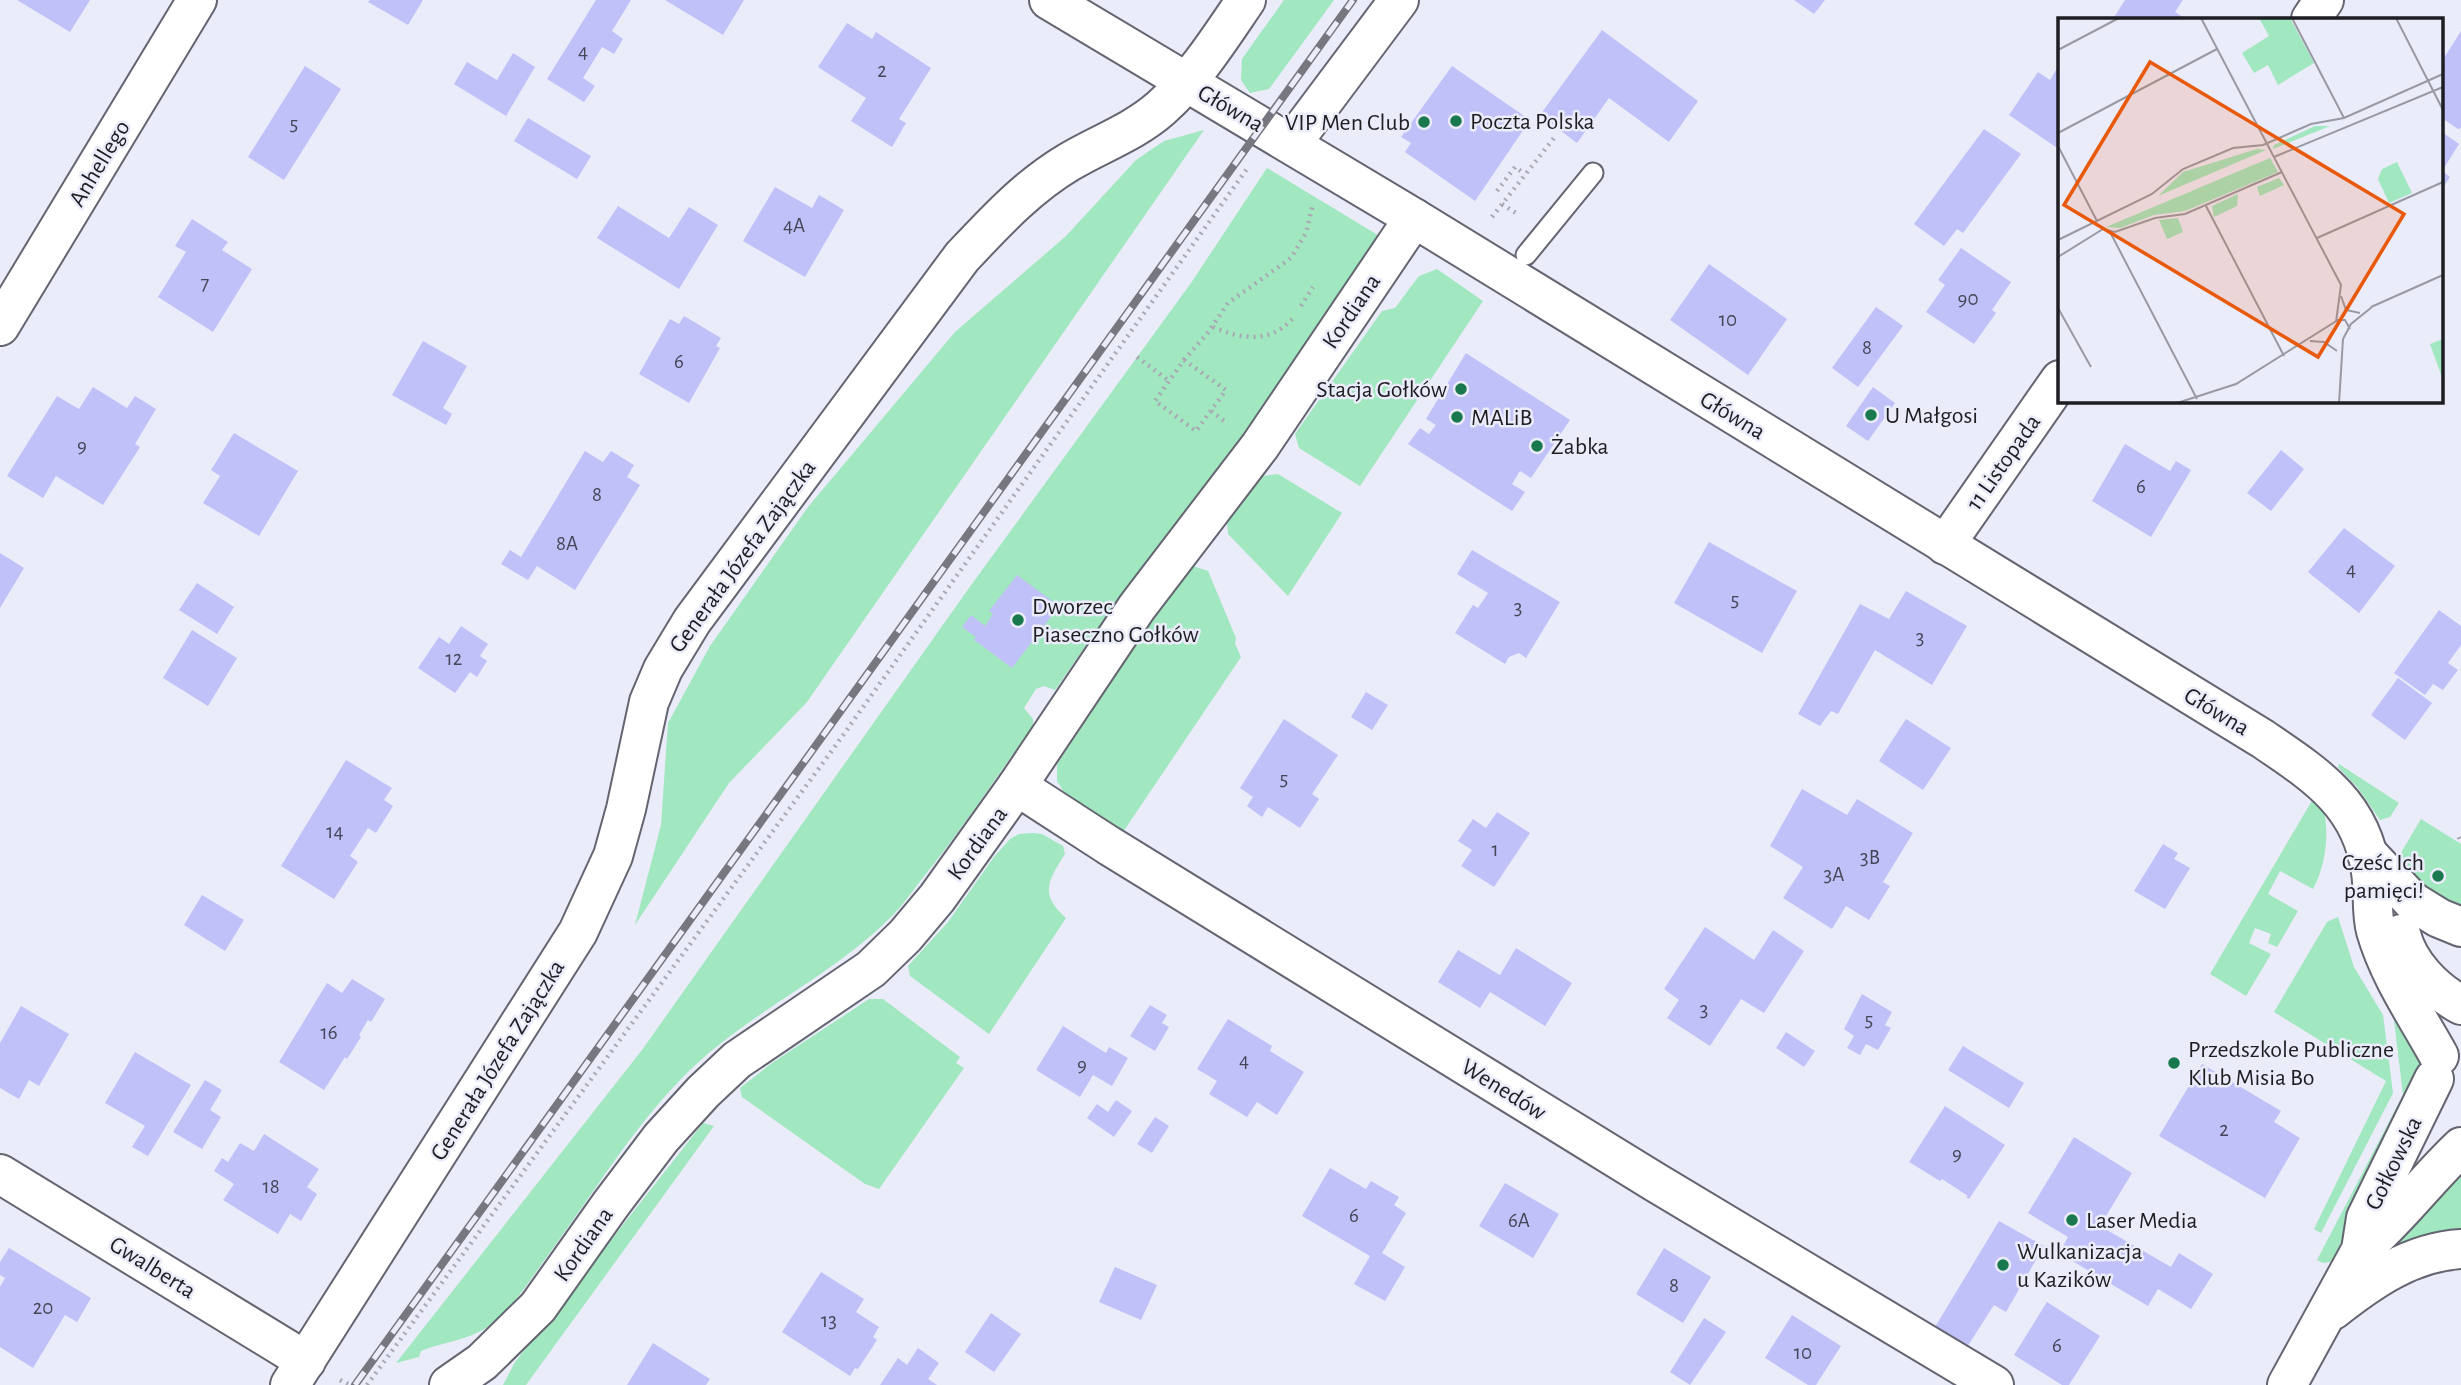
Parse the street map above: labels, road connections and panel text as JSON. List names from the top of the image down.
{
  "streets": {
    "street": [
      "Główna",
      "Anhellego",
      "Kordiana",
      "11 Listopada",
      "Generała Józefa Zajączka",
      "Wenedów",
      "Gołkowska",
      "Gwalberta"
    ]
  },
  "crossings": [
    ["Główna", "Kordiana"],
    ["Główna", "11 Listopada"],
    ["Główna", "Generała Józefa Zajączka"],
    ["Główna", "Gołkowska"],
    ["Kordiana", "Wenedów"],
    ["Generała Józefa Zajączka", "Gwalberta"]
  ],
  "places": [
    "Poczta Polska",
    "VIP Men Club",
    "Stacja Gołków",
    "U Małgosi",
    "MALiB",
    "Żabka",
    "Dworzec Piaseczno Gołków",
    "Cześc Ich pamięci!",
    "Przedszkole Publiczne Klub Misia Bo",
    "Laser Media",
    "Wulkanizacja u Kazików"
  ],
  "house_numbers": [
    "4",
    "2",
    "5",
    "4A",
    "7",
    "90",
    "10",
    "8",
    "6",
    "9",
    "6",
    "8",
    "8A",
    "4",
    "5",
    "3",
    "3",
    "12",
    "5",
    "14",
    "1",
    "3B",
    "3A",
    "3",
    "5",
    "16",
    "4",
    "9",
    "2",
    "9",
    "18",
    "6",
    "6A",
    "8",
    "20",
    "13",
    "6",
    "10"
  ]
}
